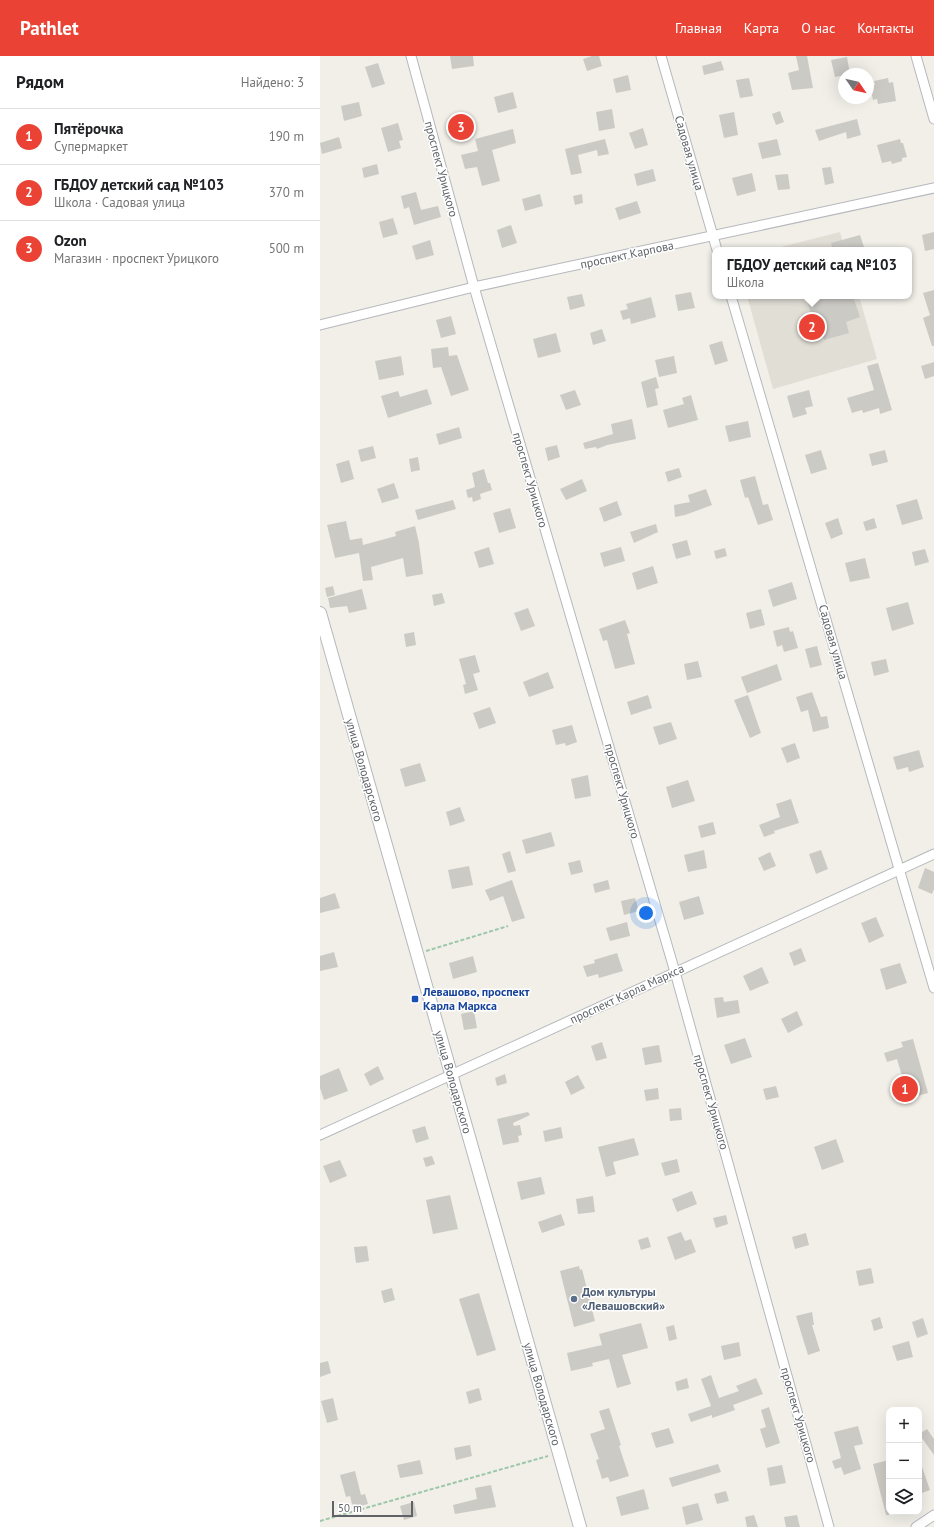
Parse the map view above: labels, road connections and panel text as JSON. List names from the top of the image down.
{
  "streets": {
    "street": [
      "Садовая улица",
      "проспект Урицкого",
      "проспект Карпова",
      "улица Володарского",
      "проспект Карла Маркса"
    ]
  },
  "crossings": [
    ["Садовая улица", "проспект Карпова"],
    ["Садовая улица", "проспект Карла Маркса"],
    ["проспект Урицкого", "проспект Карпова"],
    ["проспект Урицкого", "проспект Карла Маркса"],
    ["улица Володарского", "проспект Карла Маркса"]
  ],
  "places": {
    "transit": ["Левашово, проспект Карла Маркса"],
    "other": ["Дом культуры «Левашовский»"]
  },
  "scale_bar": "50 m",
  "north": "bottom right",
  "page": {
    "header": "Pathlet",
    "nav": [
      "Главная",
      "Карта",
      "О нас",
      "Контакты"
    ],
    "heading": ["Рядом", "Найдено: 3"],
    "list": [
      {
        "mark": "1",
        "name": "Пятёрочка",
        "note": "Супермаркет",
        "value": "190 m"
      },
      {
        "mark": "2",
        "name": "ГБДОУ детский сад №103",
        "note": "Школа · Садовая улица",
        "value": "370 m"
      },
      {
        "mark": "3",
        "name": "Ozon",
        "note": "Магазин · проспект Урицкого",
        "value": "500 m"
      }
    ],
    "pins": ["3", "2", "1"],
    "popup": ["ГБДОУ детский сад №103", "Школа"],
    "map_buttons": ["+", "−"],
    "scale": "50 m"
  }
}
